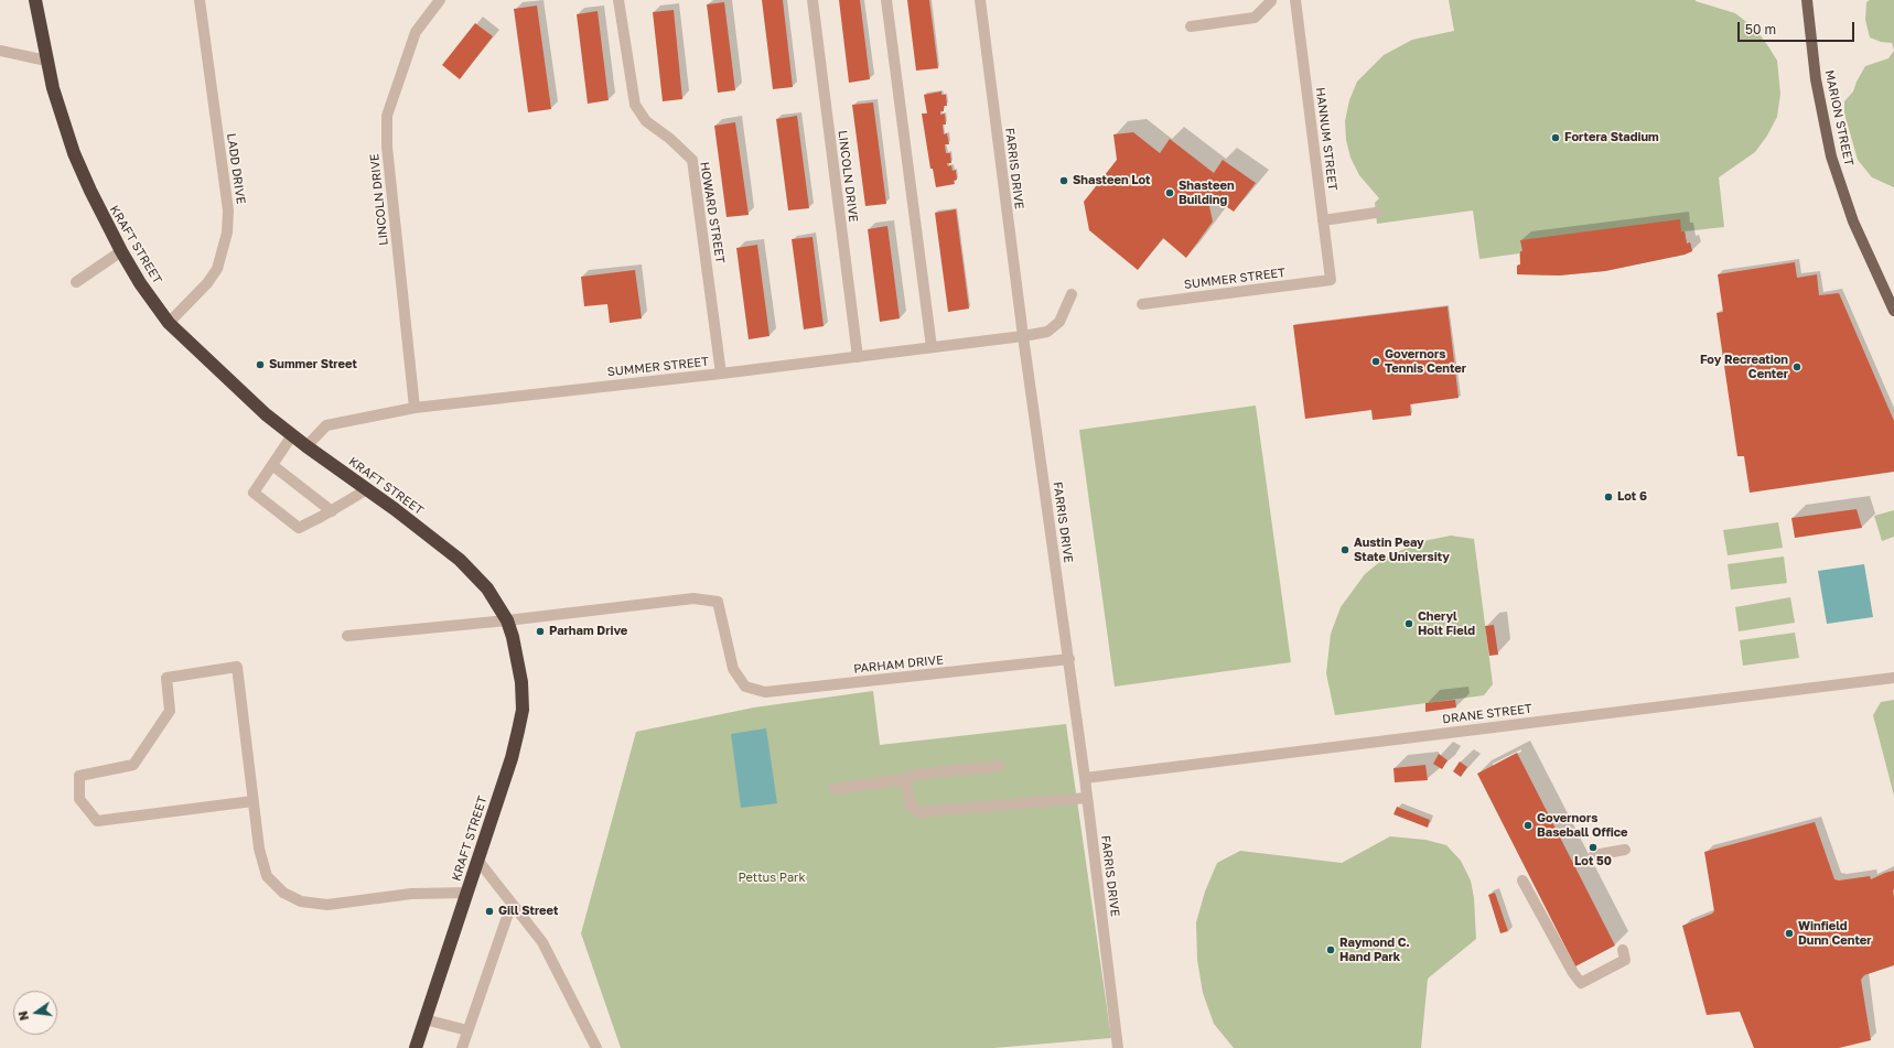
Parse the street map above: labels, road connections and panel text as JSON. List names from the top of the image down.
{
  "streets": {
    "highway": ["KRAFT STREET"],
    "main road": ["MARION STREET"],
    "street": [
      "HANNUM STREET",
      "LADD DRIVE",
      "FARRIS DRIVE",
      "LINCOLN DRIVE",
      "HOWARD STREET",
      "SUMMER STREET",
      "PARHAM DRIVE",
      "DRANE STREET"
    ]
  },
  "crossings": [
    ["HANNUM STREET", "SUMMER STREET"],
    ["LADD DRIVE", "KRAFT STREET"],
    ["FARRIS DRIVE", "SUMMER STREET"],
    ["FARRIS DRIVE", "PARHAM DRIVE"],
    ["FARRIS DRIVE", "DRANE STREET"],
    ["LINCOLN DRIVE", "SUMMER STREET"],
    ["HOWARD STREET", "SUMMER STREET"],
    ["KRAFT STREET", "SUMMER STREET"],
    ["KRAFT STREET", "PARHAM DRIVE"]
  ],
  "parks": ["Pettus Park"],
  "places": [
    "Fortera Stadium",
    "Shasteen Lot",
    "Shasteen Building",
    "Governors Tennis Center",
    "Summer Street",
    "Foy Recreation Center",
    "Lot 6",
    "Austin Peay State University",
    "Cheryl Holt Field",
    "Parham Drive",
    "Governors Baseball Office",
    "Lot 50",
    "Gill Street",
    "Winfield Dunn Center",
    "Raymond C. Hand Park"
  ],
  "scale_bar": "50 m",
  "north": "left"
}
